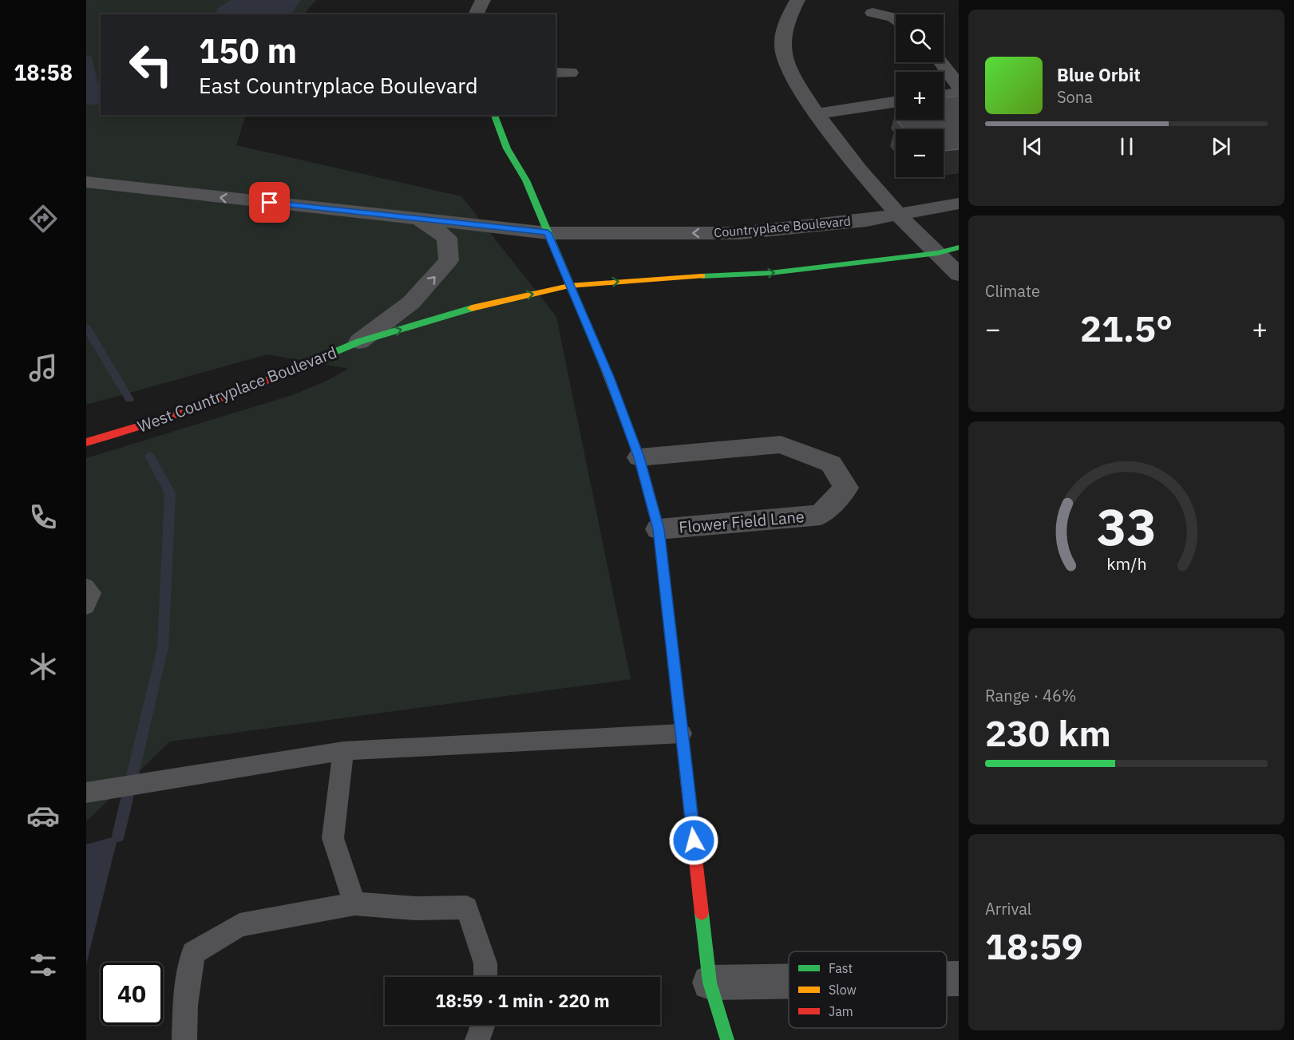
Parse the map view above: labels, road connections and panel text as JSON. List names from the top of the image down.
{
  "streets": {
    "street": ["Countryplace Boulevard", "West Countryplace Boulevard", "Flower Field Lane"]
  },
  "crossings": [
    ["Countryplace Boulevard", "West Countryplace Boulevard"],
    ["Countryplace Boulevard", "Flower Field Lane"],
    ["West Countryplace Boulevard", "Flower Field Lane"]
  ],
  "one_way": ["West Countryplace Boulevard"],
  "legend": ["Fast", "Slow", "Jam"],
  "page": {
    "tabs": "18:58",
    "map_buttons": ["+", "−"],
    "turn": ["150 m", "East Countryplace Boulevard"],
    "song": ["Blue Orbit", "Sona"],
    "tile": [
      "Climate",
      ["Range · 46%", "230 km"],
      ["Arrival", "18:59"]
    ],
    "heat": ["−", "21.5°", "+"],
    "limit": "40",
    "trip": "18:59 · 1 min · 220 m",
    "gauge": ["33", "km/h"]
  }
}
